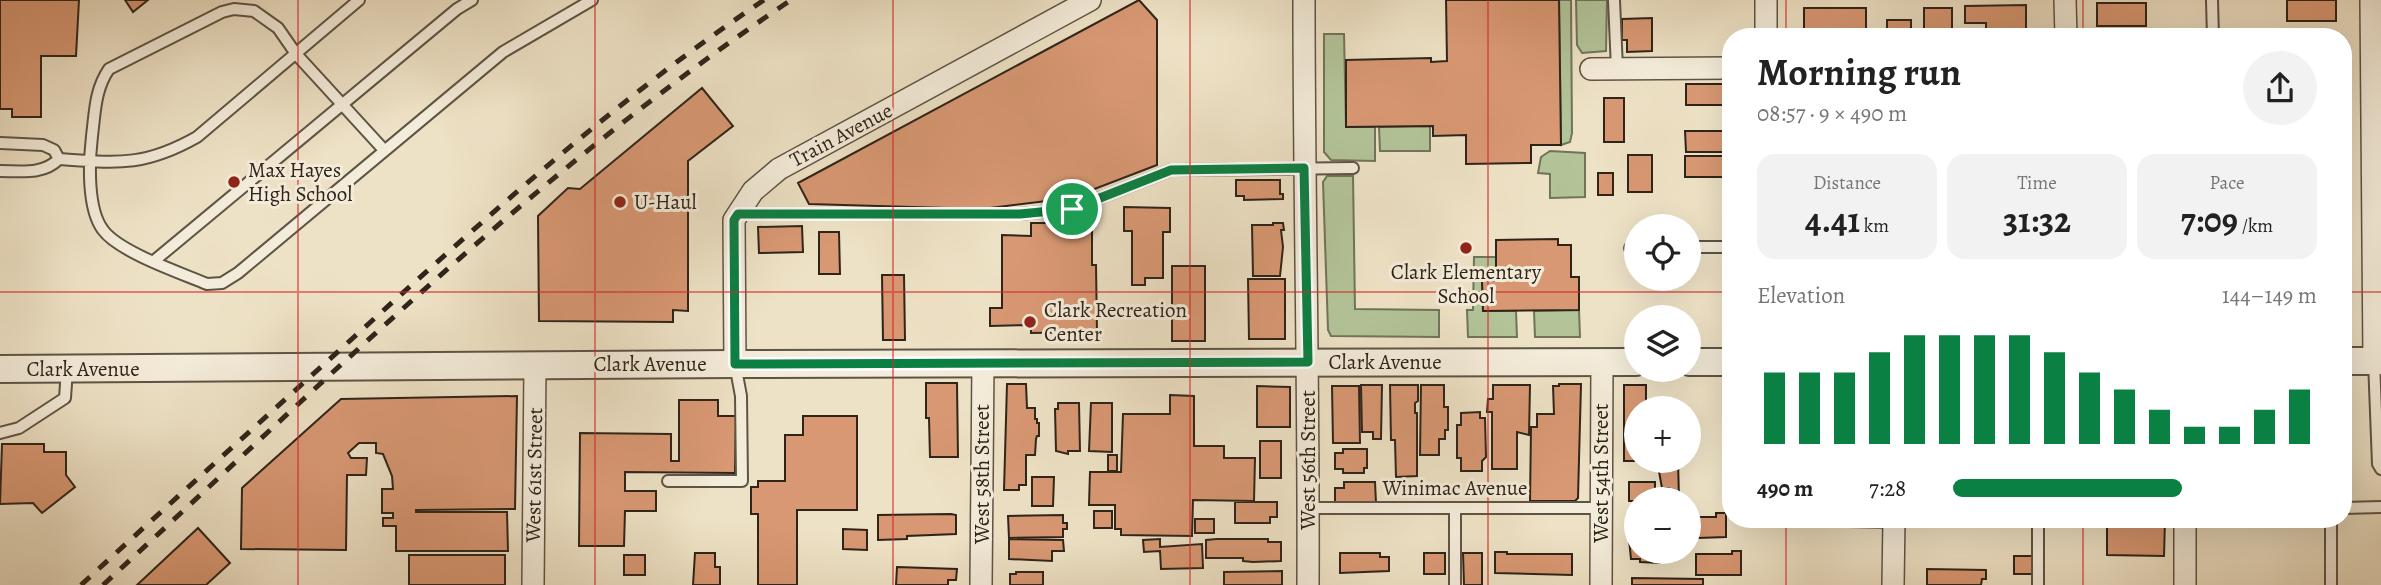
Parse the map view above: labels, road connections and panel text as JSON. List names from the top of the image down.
{
  "streets": {
    "street": [
      "Train Avenue",
      "Clark Avenue",
      "West 56th Street",
      "West 54th Street",
      "West 58th Street",
      "West 61st Street"
    ],
    "lane": ["Winimac Avenue"]
  },
  "crossings": [
    ["Clark Avenue", "West 56th Street"],
    ["Clark Avenue", "West 54th Street"],
    ["Clark Avenue", "West 58th Street"],
    ["Clark Avenue", "West 61st Street"],
    ["West 56th Street", "Winimac Avenue"],
    ["West 54th Street", "Winimac Avenue"]
  ],
  "places": [
    "Max Hayes High School",
    "U-Haul",
    "Clark Elementary School",
    "Clark Recreation Center"
  ],
  "page": {
    "heading": ["Morning run", "08:57 · 9 × 490 m"],
    "stats": [
      ["Distance", "4.41 km"],
      ["Time", "31:32"],
      ["Pace", "7:09 /km"]
    ],
    "map_buttons": ["+", "−"],
    "chart": ["Elevation", "144–149 m"],
    "list": [
      {
        "name": "490 m",
        "note": "7:28"
      }
    ]
  }
}
